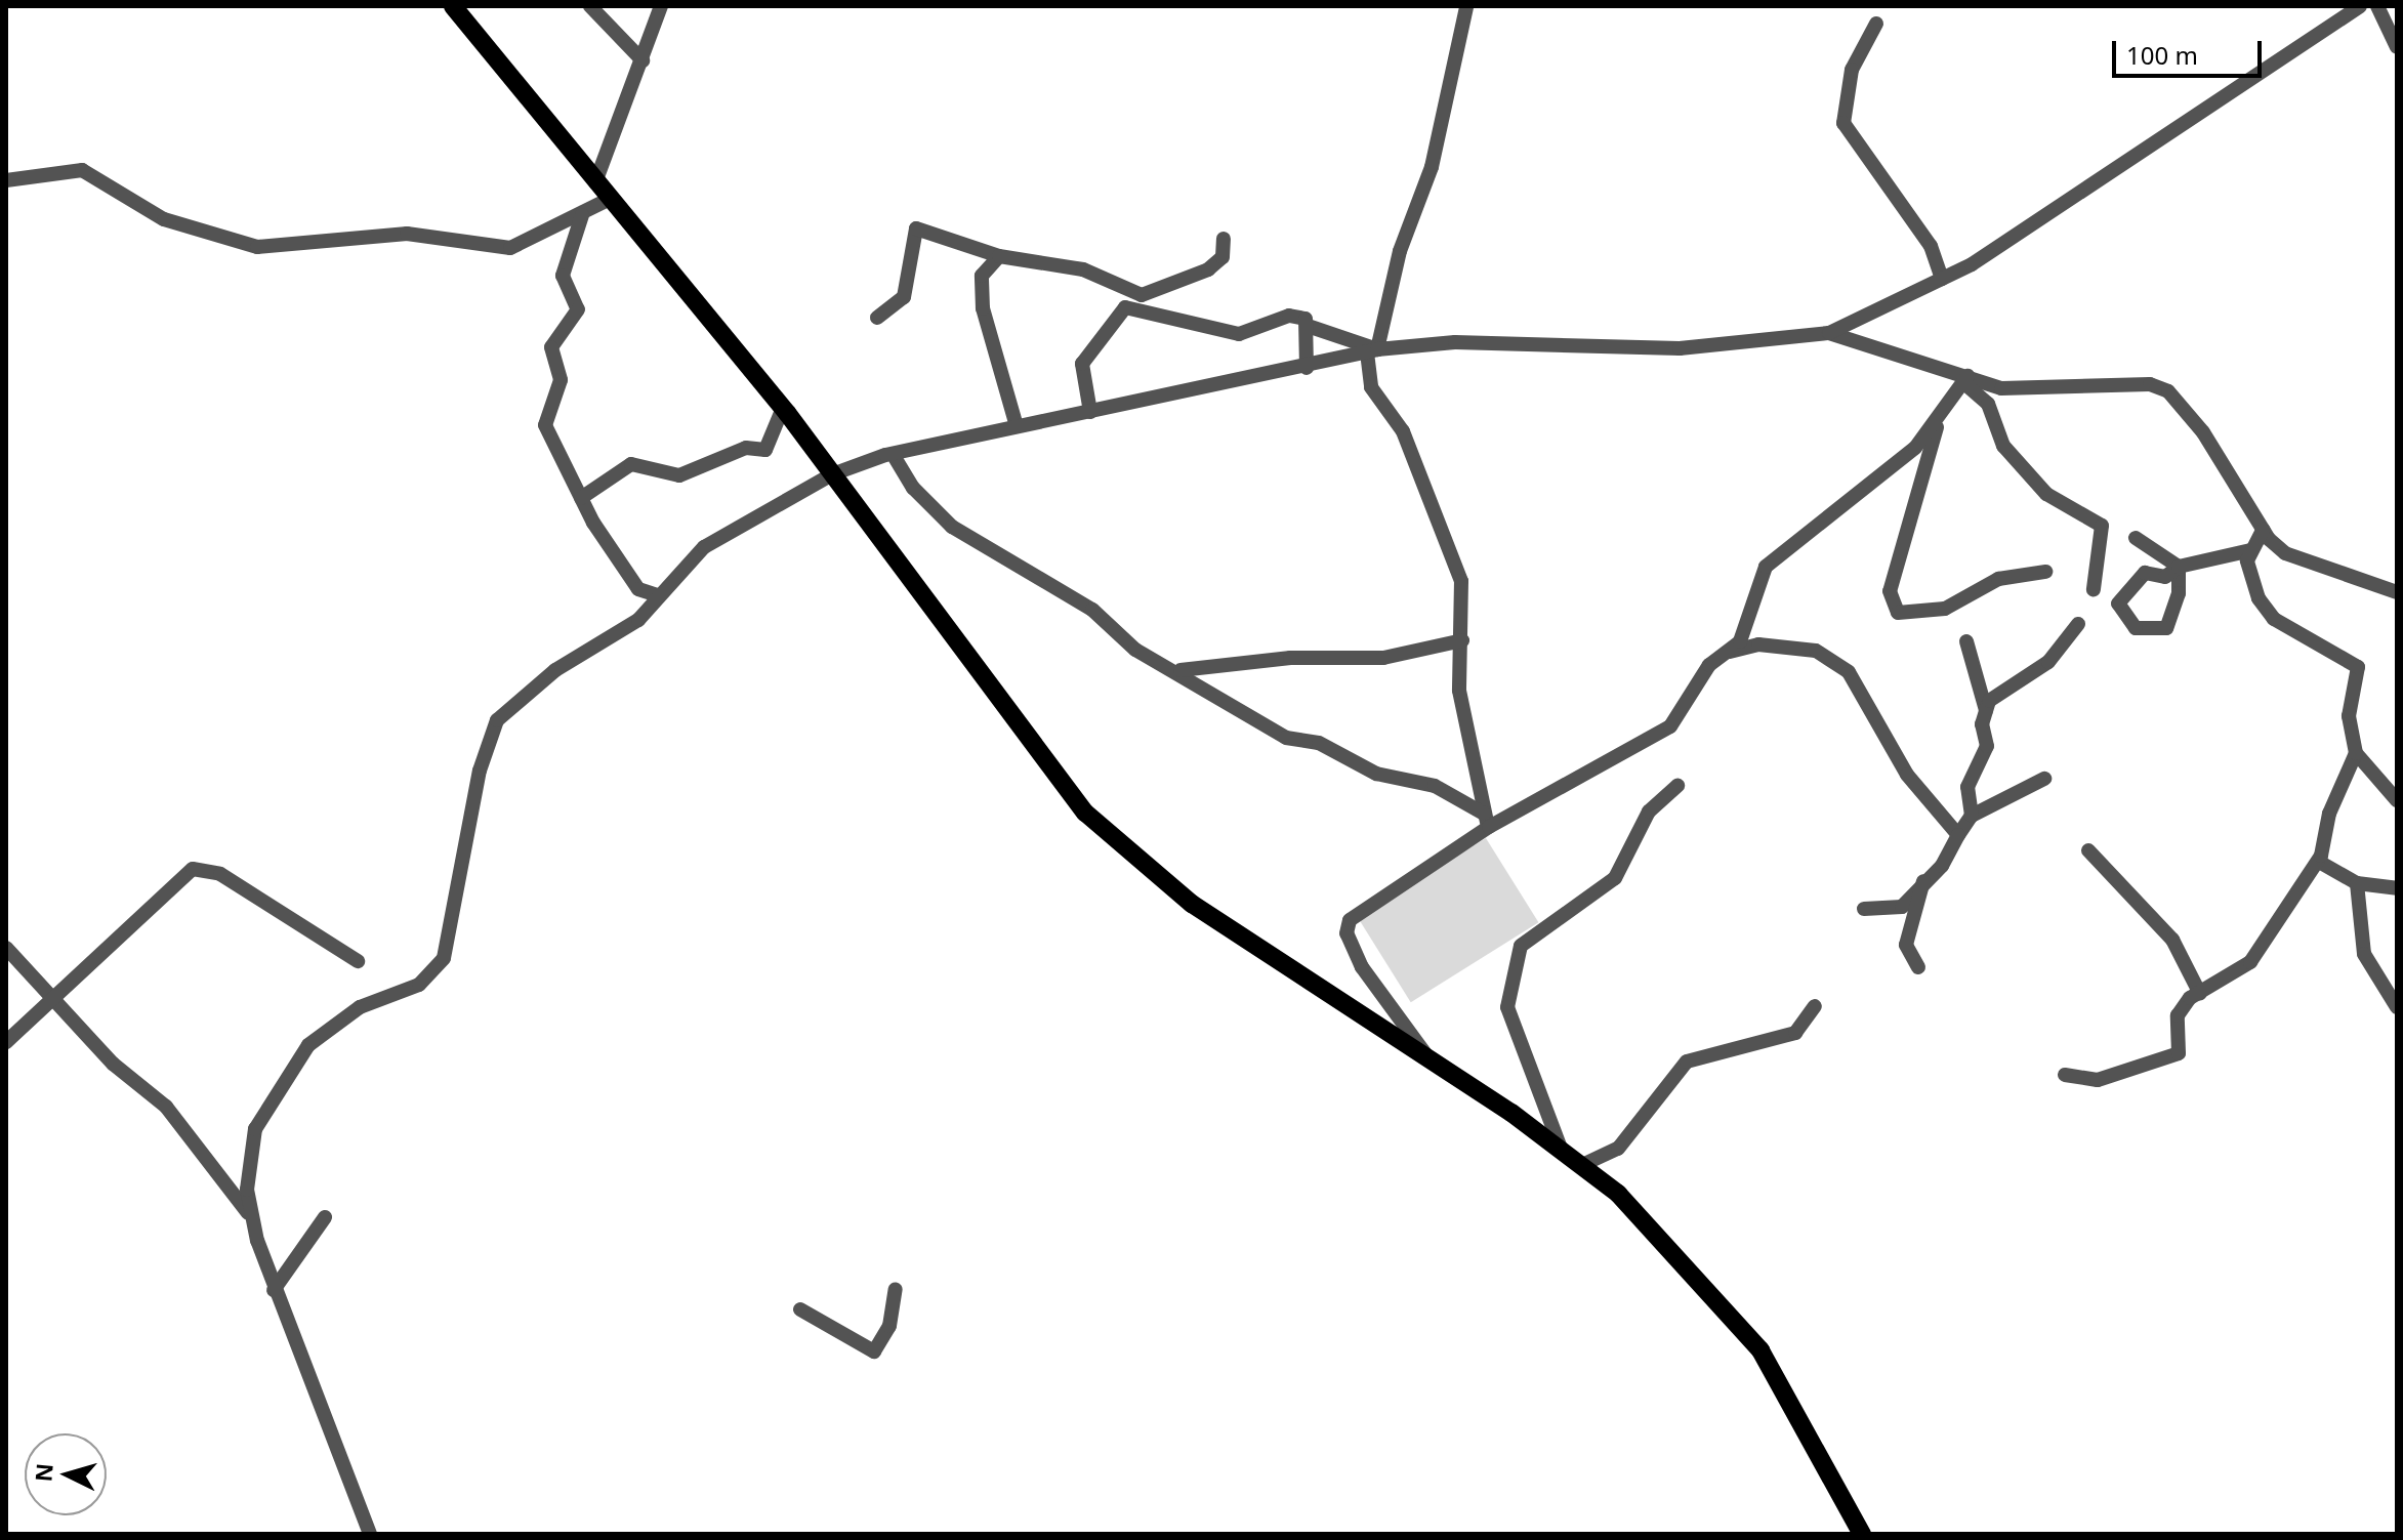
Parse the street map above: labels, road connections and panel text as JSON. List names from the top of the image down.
{
  "scale_bar": "100 m",
  "north": "left"
}
